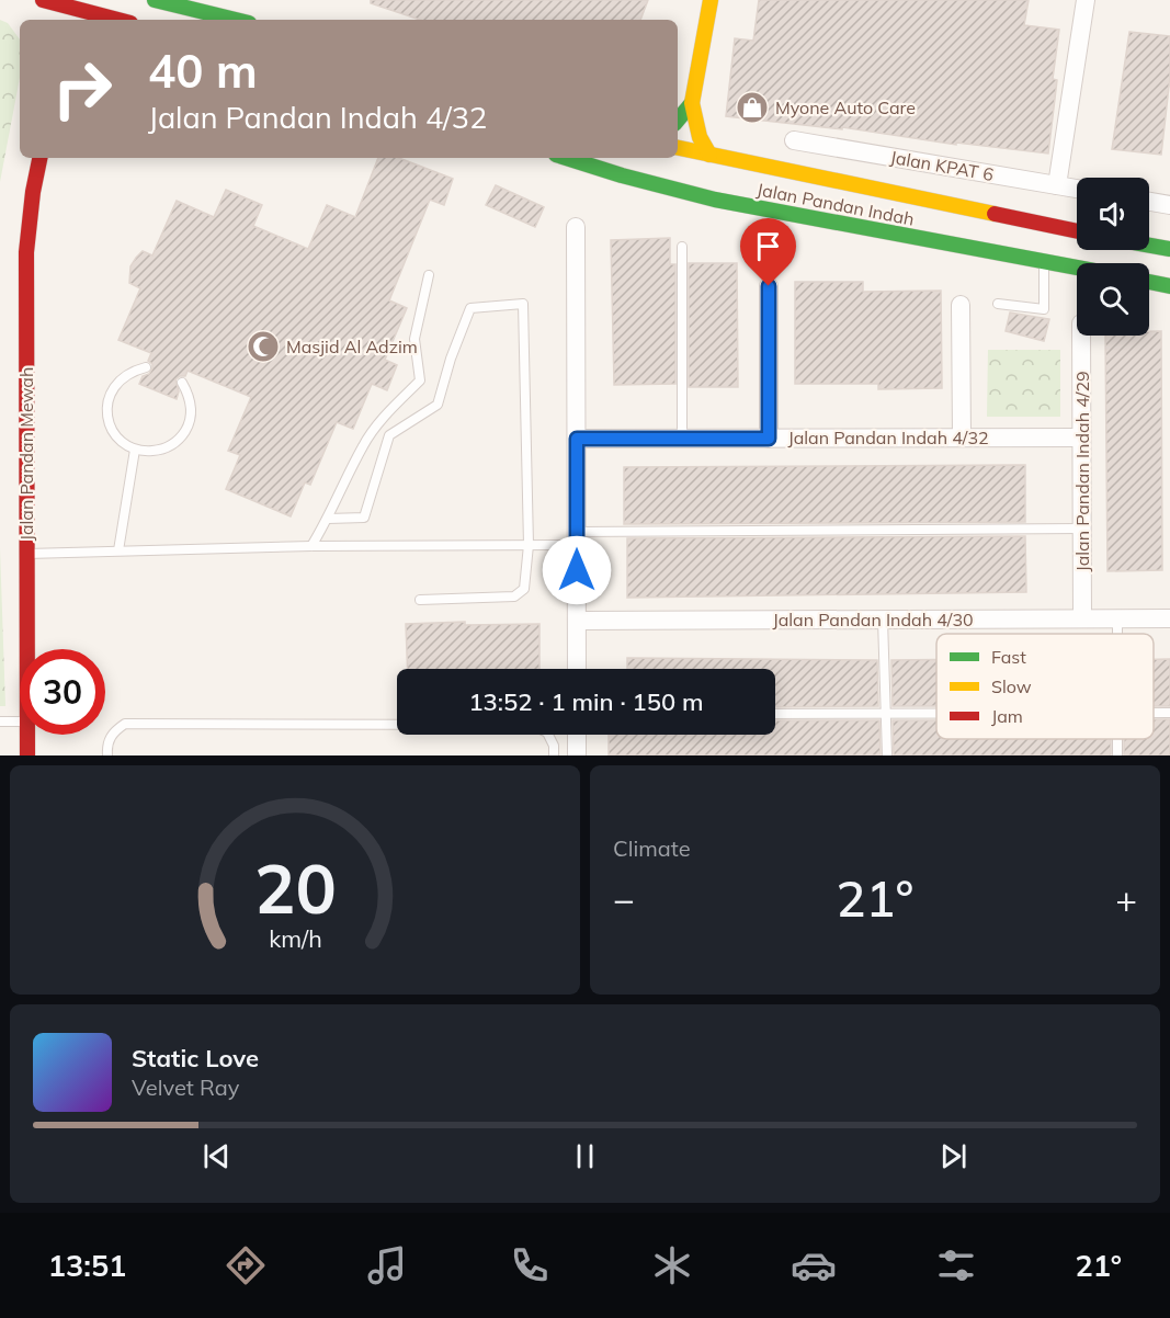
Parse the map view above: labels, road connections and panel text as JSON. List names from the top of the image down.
{
  "streets": {
    "main road": ["Jalan Pandan Indah", "Jalan Pandan Mewah"],
    "street": [
      "Jalan KPAT 6",
      "Jalan Pandan Indah 4/32",
      "Jalan Pandan Indah 4/29",
      "Jalan Pandan Indah 4/30"
    ]
  },
  "crossings": [
    ["Jalan Pandan Indah 4/32", "Jalan Pandan Indah 4/29"],
    ["Jalan Pandan Indah 4/29", "Jalan Pandan Indah 4/30"]
  ],
  "places": {
    "shop": ["Myone Auto Care"],
    "mosque": ["Masjid Al Adzim"]
  },
  "legend": ["Fast", "Slow", "Jam"],
  "page": {
    "turn": ["40 m", "Jalan Pandan Indah 4/32"],
    "limit": "30",
    "trip": "13:52 · 1 min · 150 m",
    "tile": "Climate",
    "heat": ["−", "21°", "+"],
    "song": ["Static Love", "Velvet Ray"],
    "tabs": ["13:51", "21°"],
    "gauge": ["20", "km/h"]
  }
}
